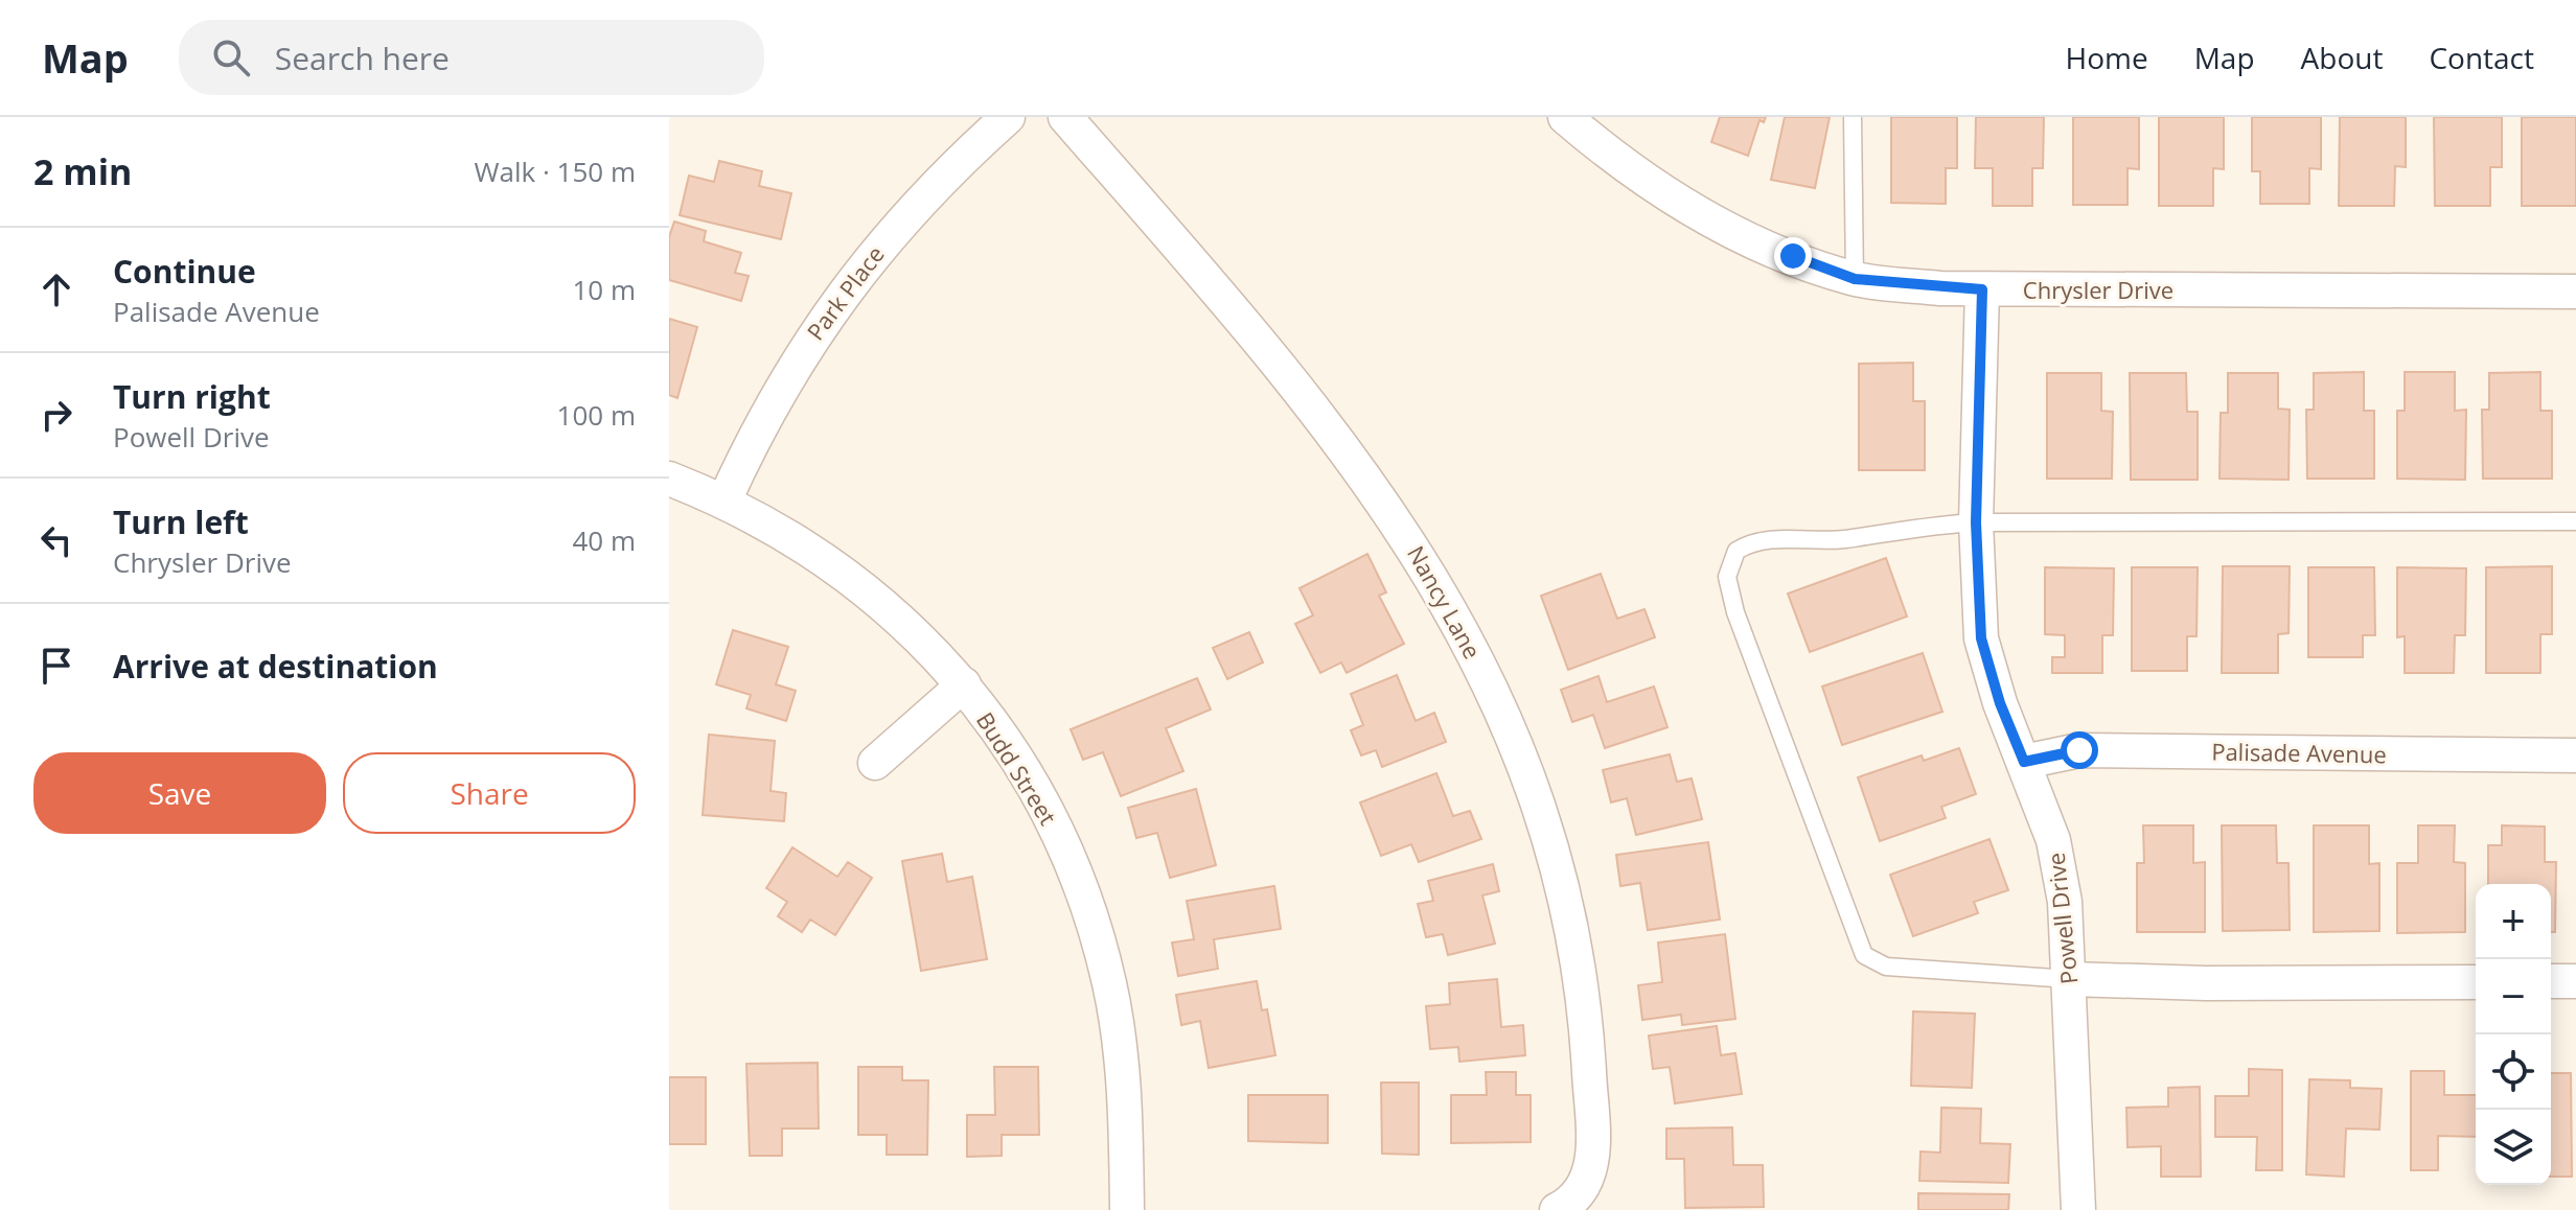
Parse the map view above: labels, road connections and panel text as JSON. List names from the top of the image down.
{
  "streets": {
    "street": [
      "Chrysler Drive",
      "Park Place",
      "Nancy Lane",
      "Palisade Avenue",
      "Budd Street",
      "Powell Drive"
    ]
  },
  "crossings": [
    ["Chrysler Drive", "Powell Drive"],
    ["Park Place", "Budd Street"],
    ["Palisade Avenue", "Powell Drive"]
  ],
  "page": {
    "header": "Map",
    "search": "Search here",
    "nav": [
      "Home",
      "Map",
      "About",
      "Contact"
    ],
    "heading": ["2 min", "Walk · 150 m"],
    "list": [
      ["Continue", "Palisade Avenue", "10 m"],
      ["Turn right", "Powell Drive", "100 m"],
      ["Turn left", "Chrysler Drive", "40 m"],
      "Arrive at destination"
    ],
    "buttons": ["Save", "Share"],
    "map_buttons": ["+", "−"]
  }
}
